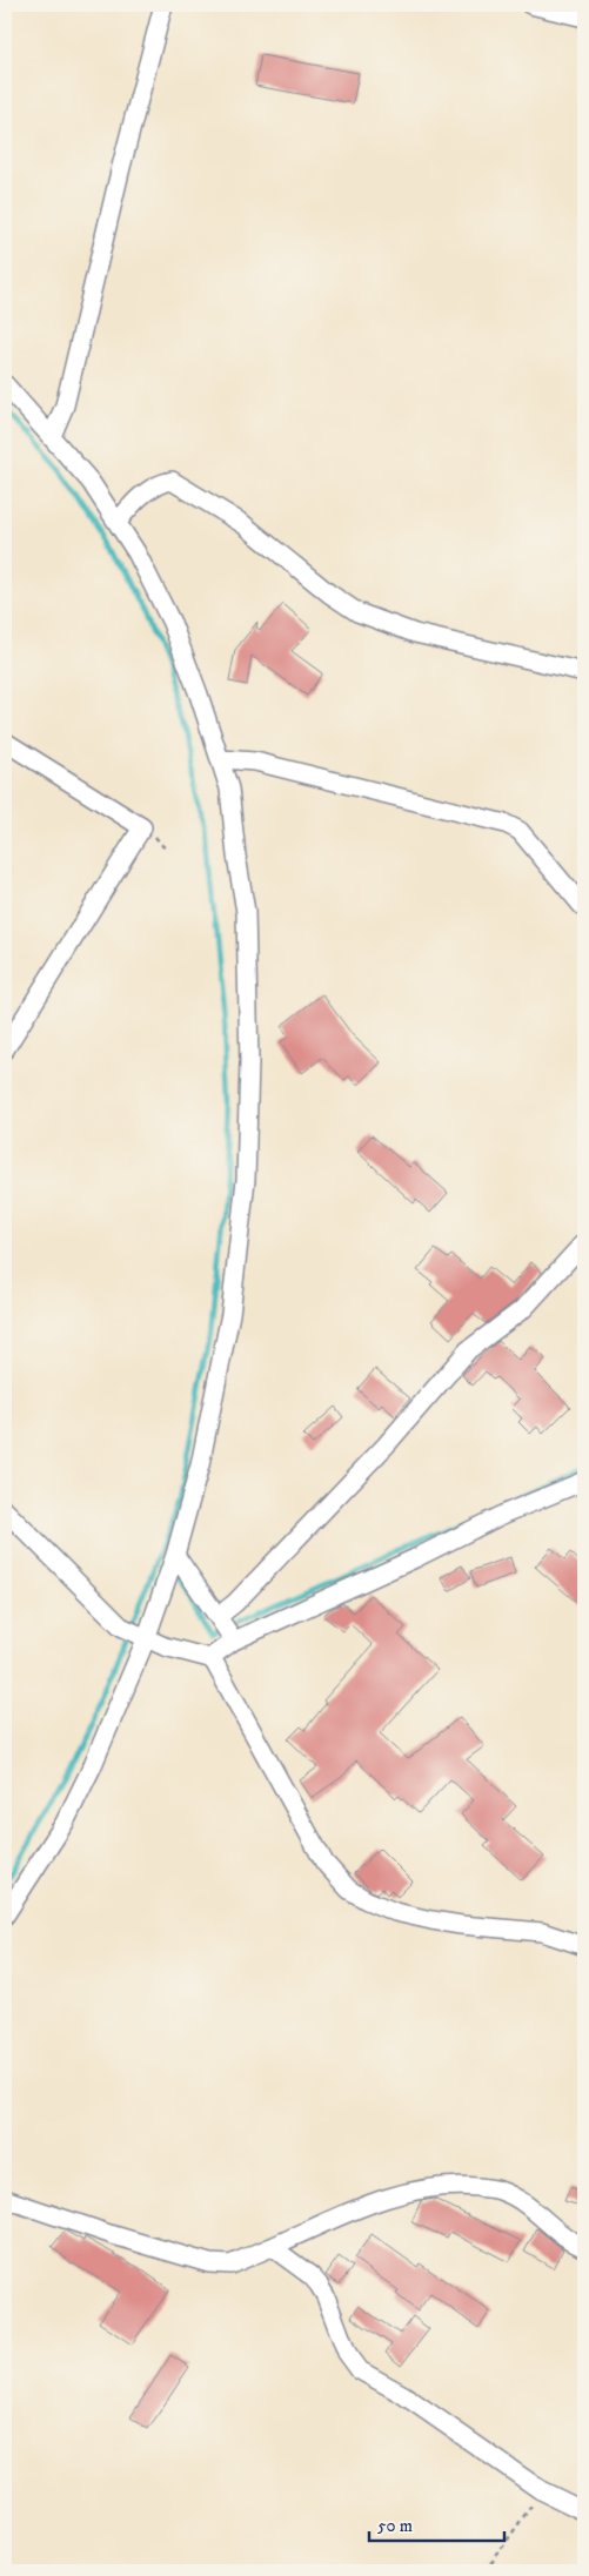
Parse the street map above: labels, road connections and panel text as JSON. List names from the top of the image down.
{
  "scale_bar": "50 m"
}
